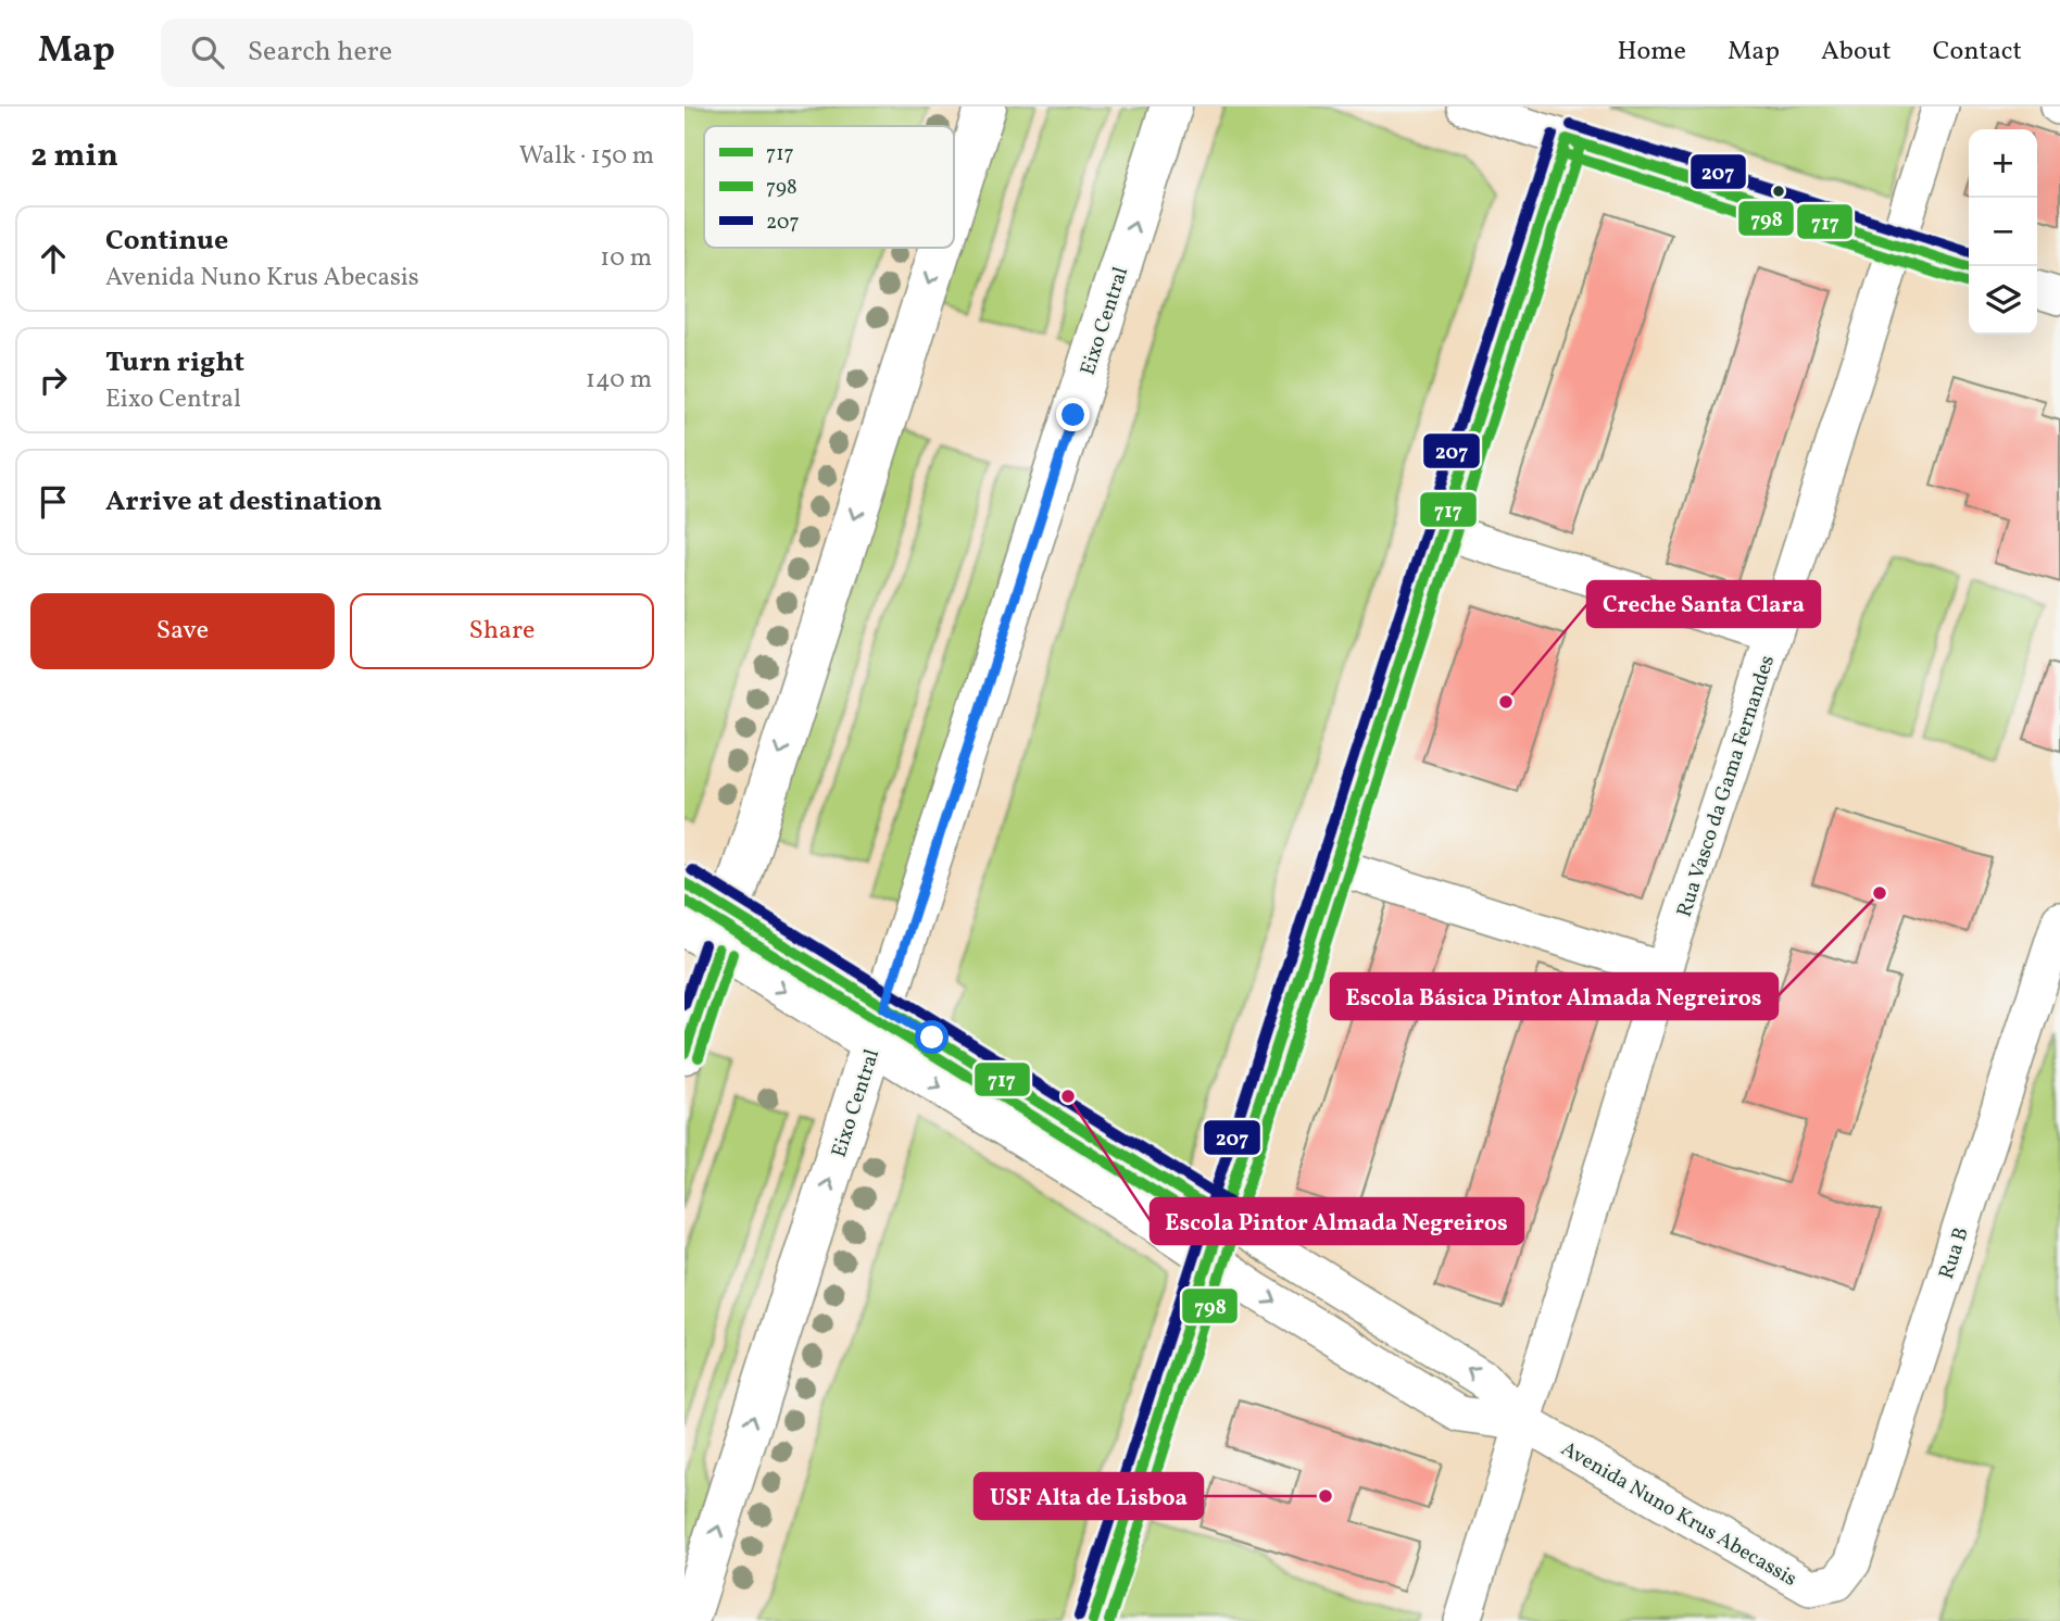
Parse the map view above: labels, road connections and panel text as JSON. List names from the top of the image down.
{
  "streets": {
    "main road": ["Eixo Central"],
    "street": ["Rua Vasco da Gama Fernandes", "Rua B", "Avenida Nuno Krus Abecassis"]
  },
  "crossings": [
    ["Rua Vasco da Gama Fernandes", "Avenida Nuno Krus Abecassis"],
    ["Rua B", "Avenida Nuno Krus Abecassis"]
  ],
  "places": [
    "Creche Santa Clara",
    "Escola Básica Pintor Almada Negreiros",
    "Escola Pintor Almada Negreiros",
    "USF Alta de Lisboa"
  ],
  "lines": ["transit line 207", "transit line 717", "transit line 798"],
  "legend": ["717", "798", "207"],
  "page": {
    "header": "Map",
    "search": "Search here",
    "nav": [
      "Home",
      "Map",
      "About",
      "Contact"
    ],
    "heading": ["2 min", "Walk · 150 m"],
    "map_buttons": ["+", "−"],
    "list": [
      ["Continue", "Avenida Nuno Krus Abecasis", "10 m"],
      ["Turn right", "Eixo Central", "140 m"],
      "Arrive at destination"
    ],
    "buttons": ["Save", "Share"]
  }
}
